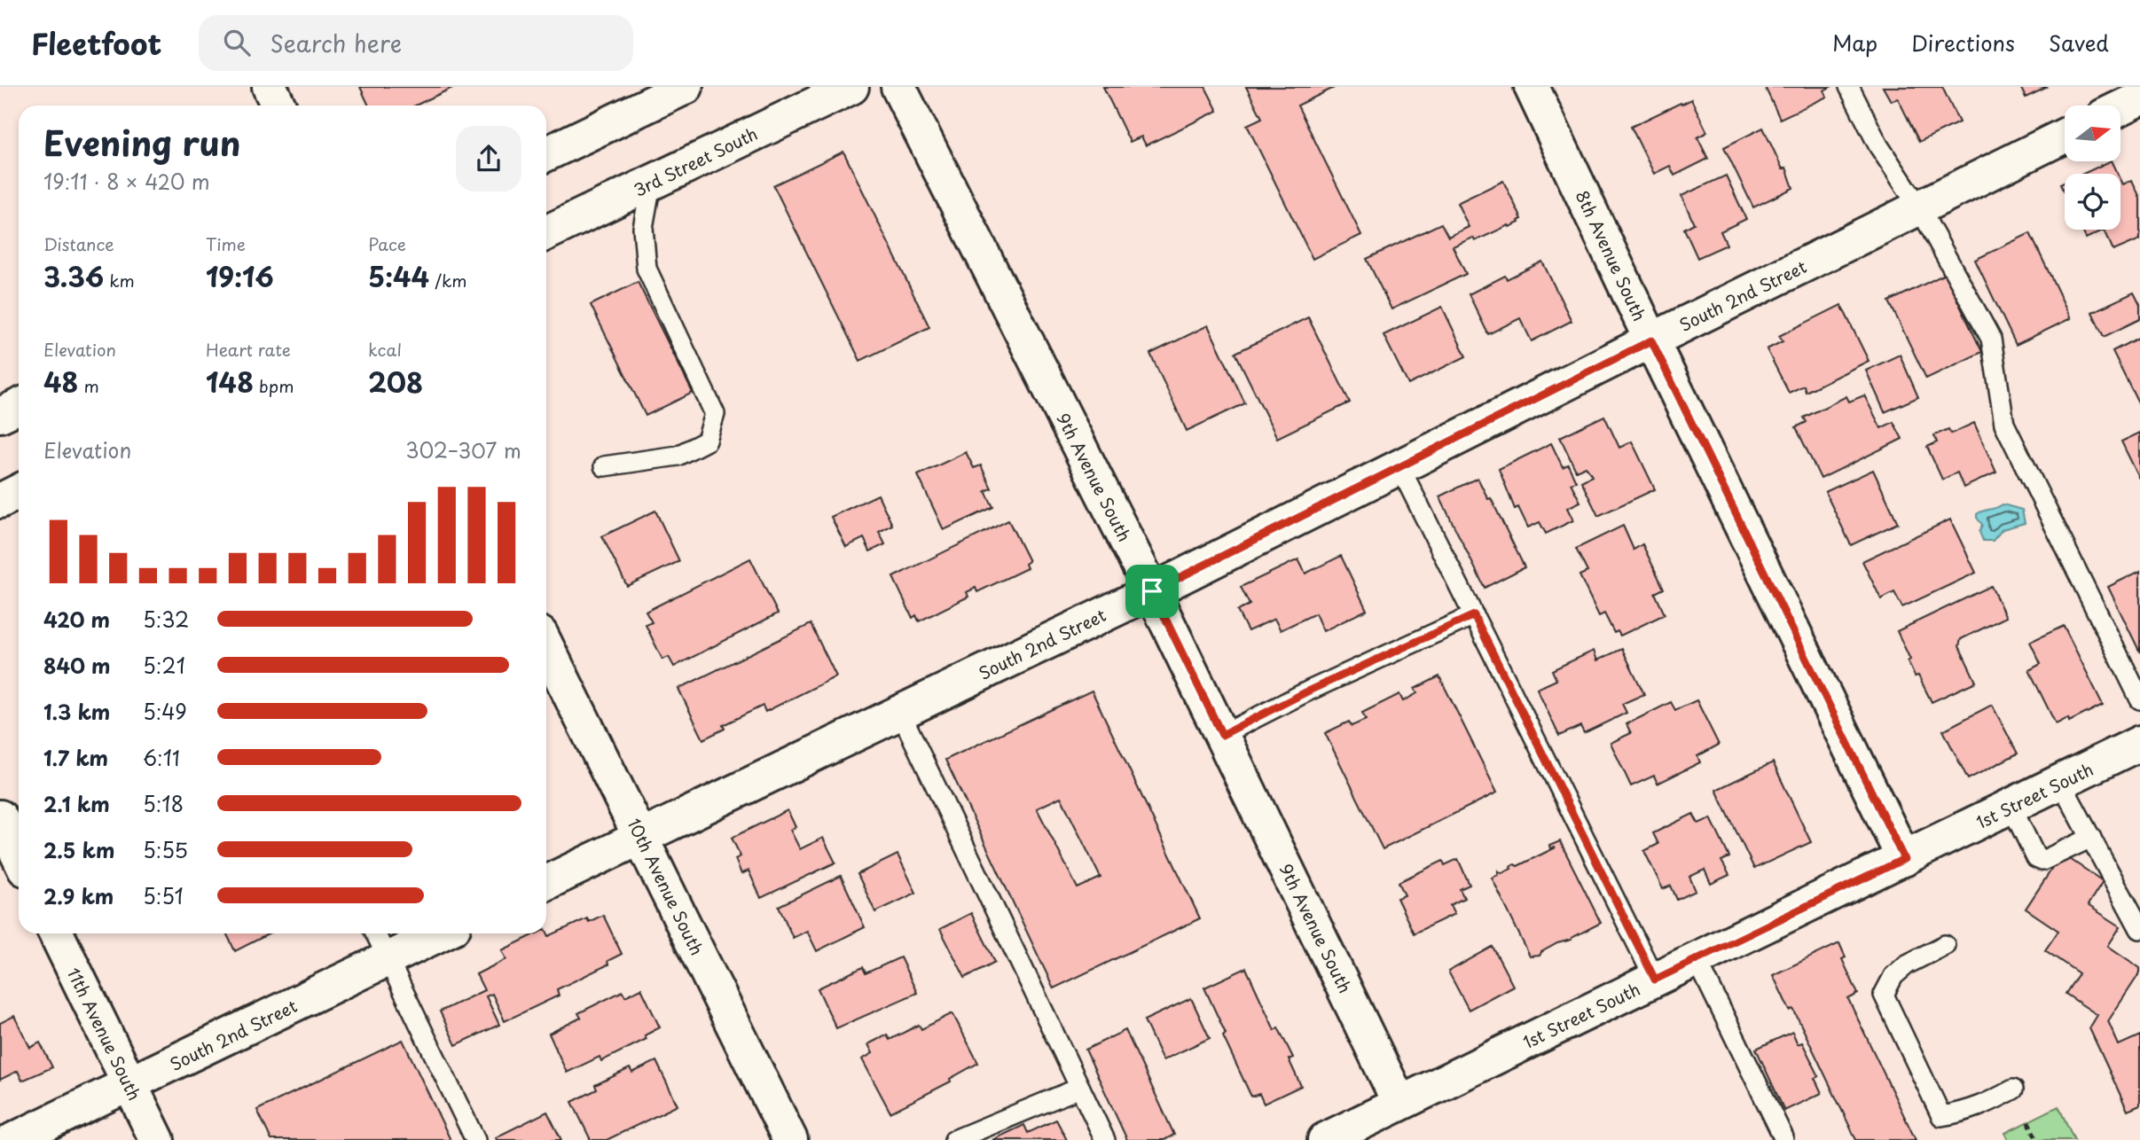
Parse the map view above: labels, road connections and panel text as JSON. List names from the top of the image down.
{
  "streets": {
    "street": [
      "3rd Street South",
      "8th Avenue South",
      "South 2nd Street",
      "9th Avenue South",
      "1st Street South",
      "10th Avenue South",
      "11th Avenue South"
    ]
  },
  "crossings": [
    ["8th Avenue South", "South 2nd Street"],
    ["8th Avenue South", "1st Street South"],
    ["South 2nd Street", "9th Avenue South"],
    ["South 2nd Street", "10th Avenue South"],
    ["South 2nd Street", "11th Avenue South"],
    ["9th Avenue South", "1st Street South"]
  ],
  "north": "right",
  "page": {
    "header": "Fleetfoot",
    "search": "Search here",
    "nav": ["Map", "Directions", "Saved"],
    "heading": ["Evening run", "19:11 · 8 × 420 m"],
    "stats": [
      ["Distance", "3.36 km"],
      ["Time", "19:16"],
      ["Pace", "5:44 /km"],
      ["Elevation", "48 m"],
      ["Heart rate", "148 bpm"],
      ["kcal", "208"]
    ],
    "chart": ["Elevation", "302–307 m"],
    "list": [
      {
        "name": "420 m",
        "note": "5:32"
      },
      {
        "name": "840 m",
        "note": "5:21"
      },
      {
        "name": "1.3 km",
        "note": "5:49"
      },
      {
        "name": "1.7 km",
        "note": "6:11"
      },
      {
        "name": "2.1 km",
        "note": "5:18"
      },
      {
        "name": "2.5 km",
        "note": "5:55"
      },
      {
        "name": "2.9 km",
        "note": "5:51"
      }
    ]
  }
}
